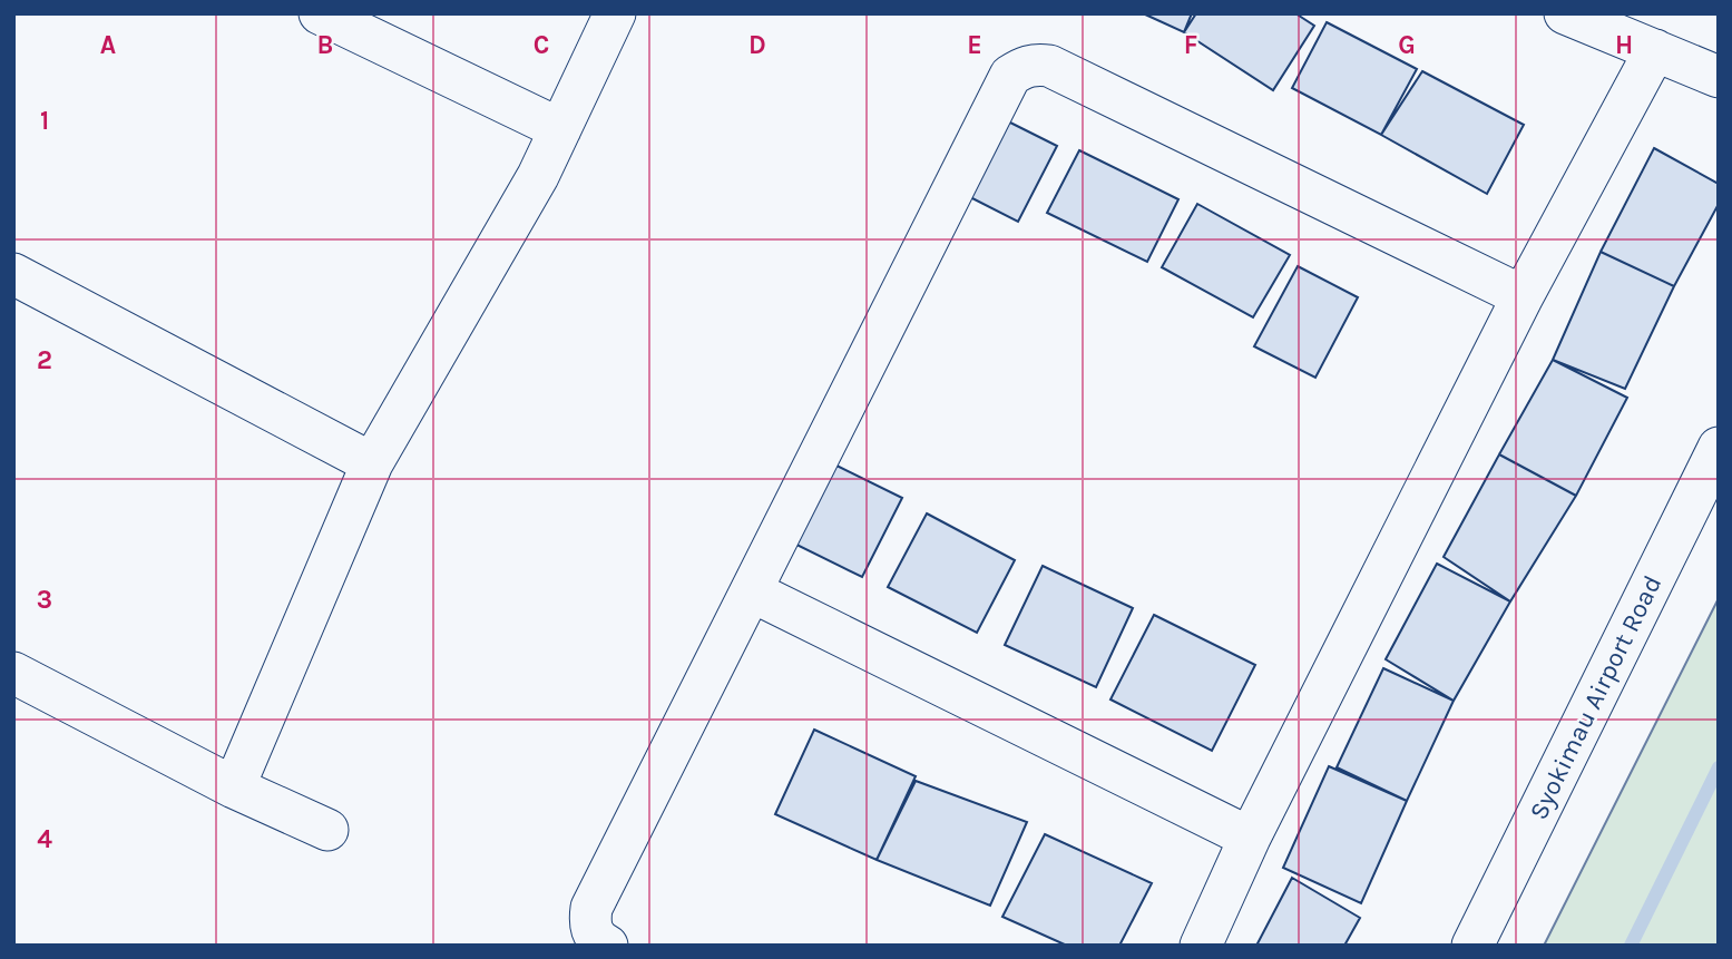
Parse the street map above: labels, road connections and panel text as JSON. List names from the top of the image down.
{
  "streets": {
    "street": ["Syokimau Airport Road"]
  },
  "grid": {
    "columns": [
      "A",
      "B",
      "C",
      "D",
      "E",
      "F",
      "G",
      "H"
    ],
    "rows": [
      "1",
      "2",
      "3",
      "4"
    ]
  }
}
